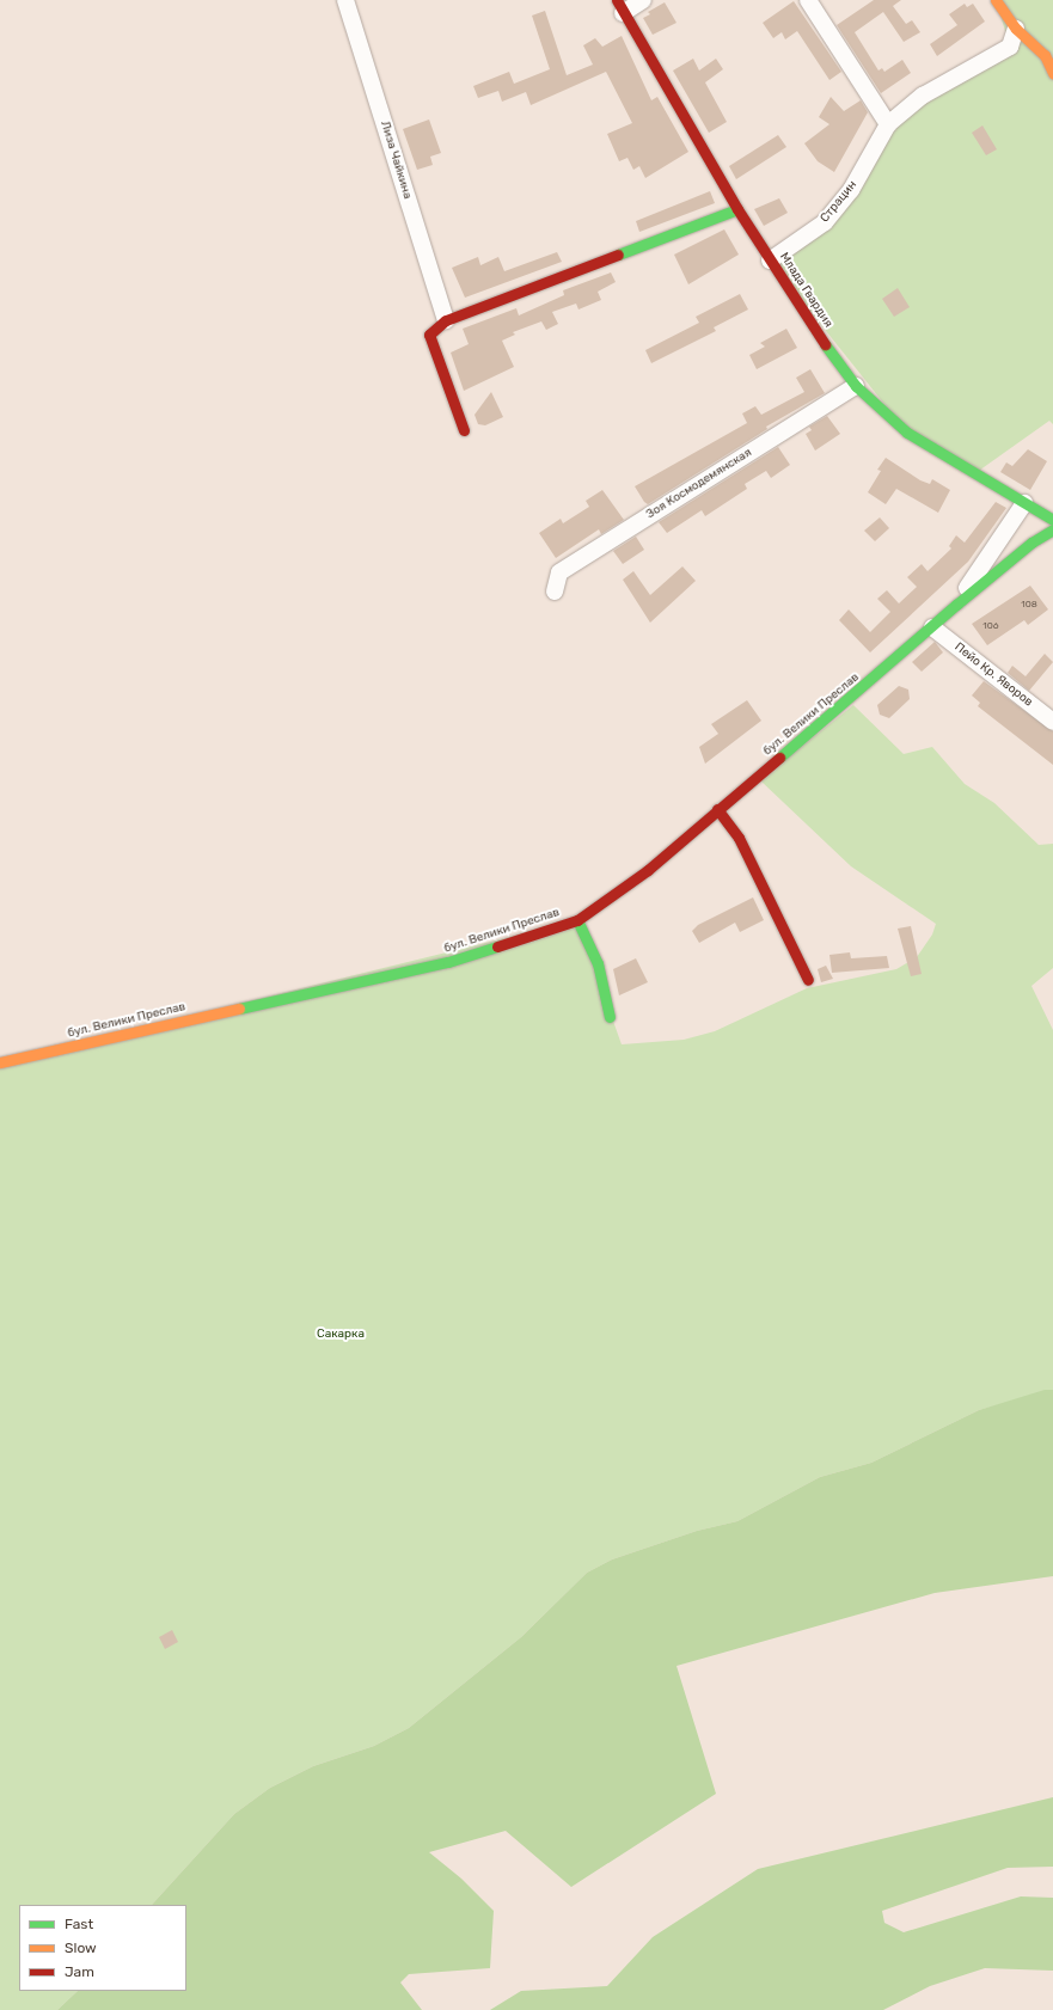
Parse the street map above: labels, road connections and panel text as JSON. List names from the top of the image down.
{
  "streets": {
    "street": [
      "Лиза Чайкина",
      "Страцин",
      "Млада Гвардия",
      "Зоя Космодемянская",
      "Пейо Кр. Яворов",
      "бул. Велики Преслав"
    ]
  },
  "crossings": [
    ["Страцин", "Млада Гвардия"],
    ["Млада Гвардия", "Зоя Космодемянская"],
    ["Пейо Кр. Яворов", "бул. Велики Преслав"]
  ],
  "parks": ["Сакарка"],
  "house_numbers": ["108", "106"],
  "legend": ["Fast", "Slow", "Jam"]
}
